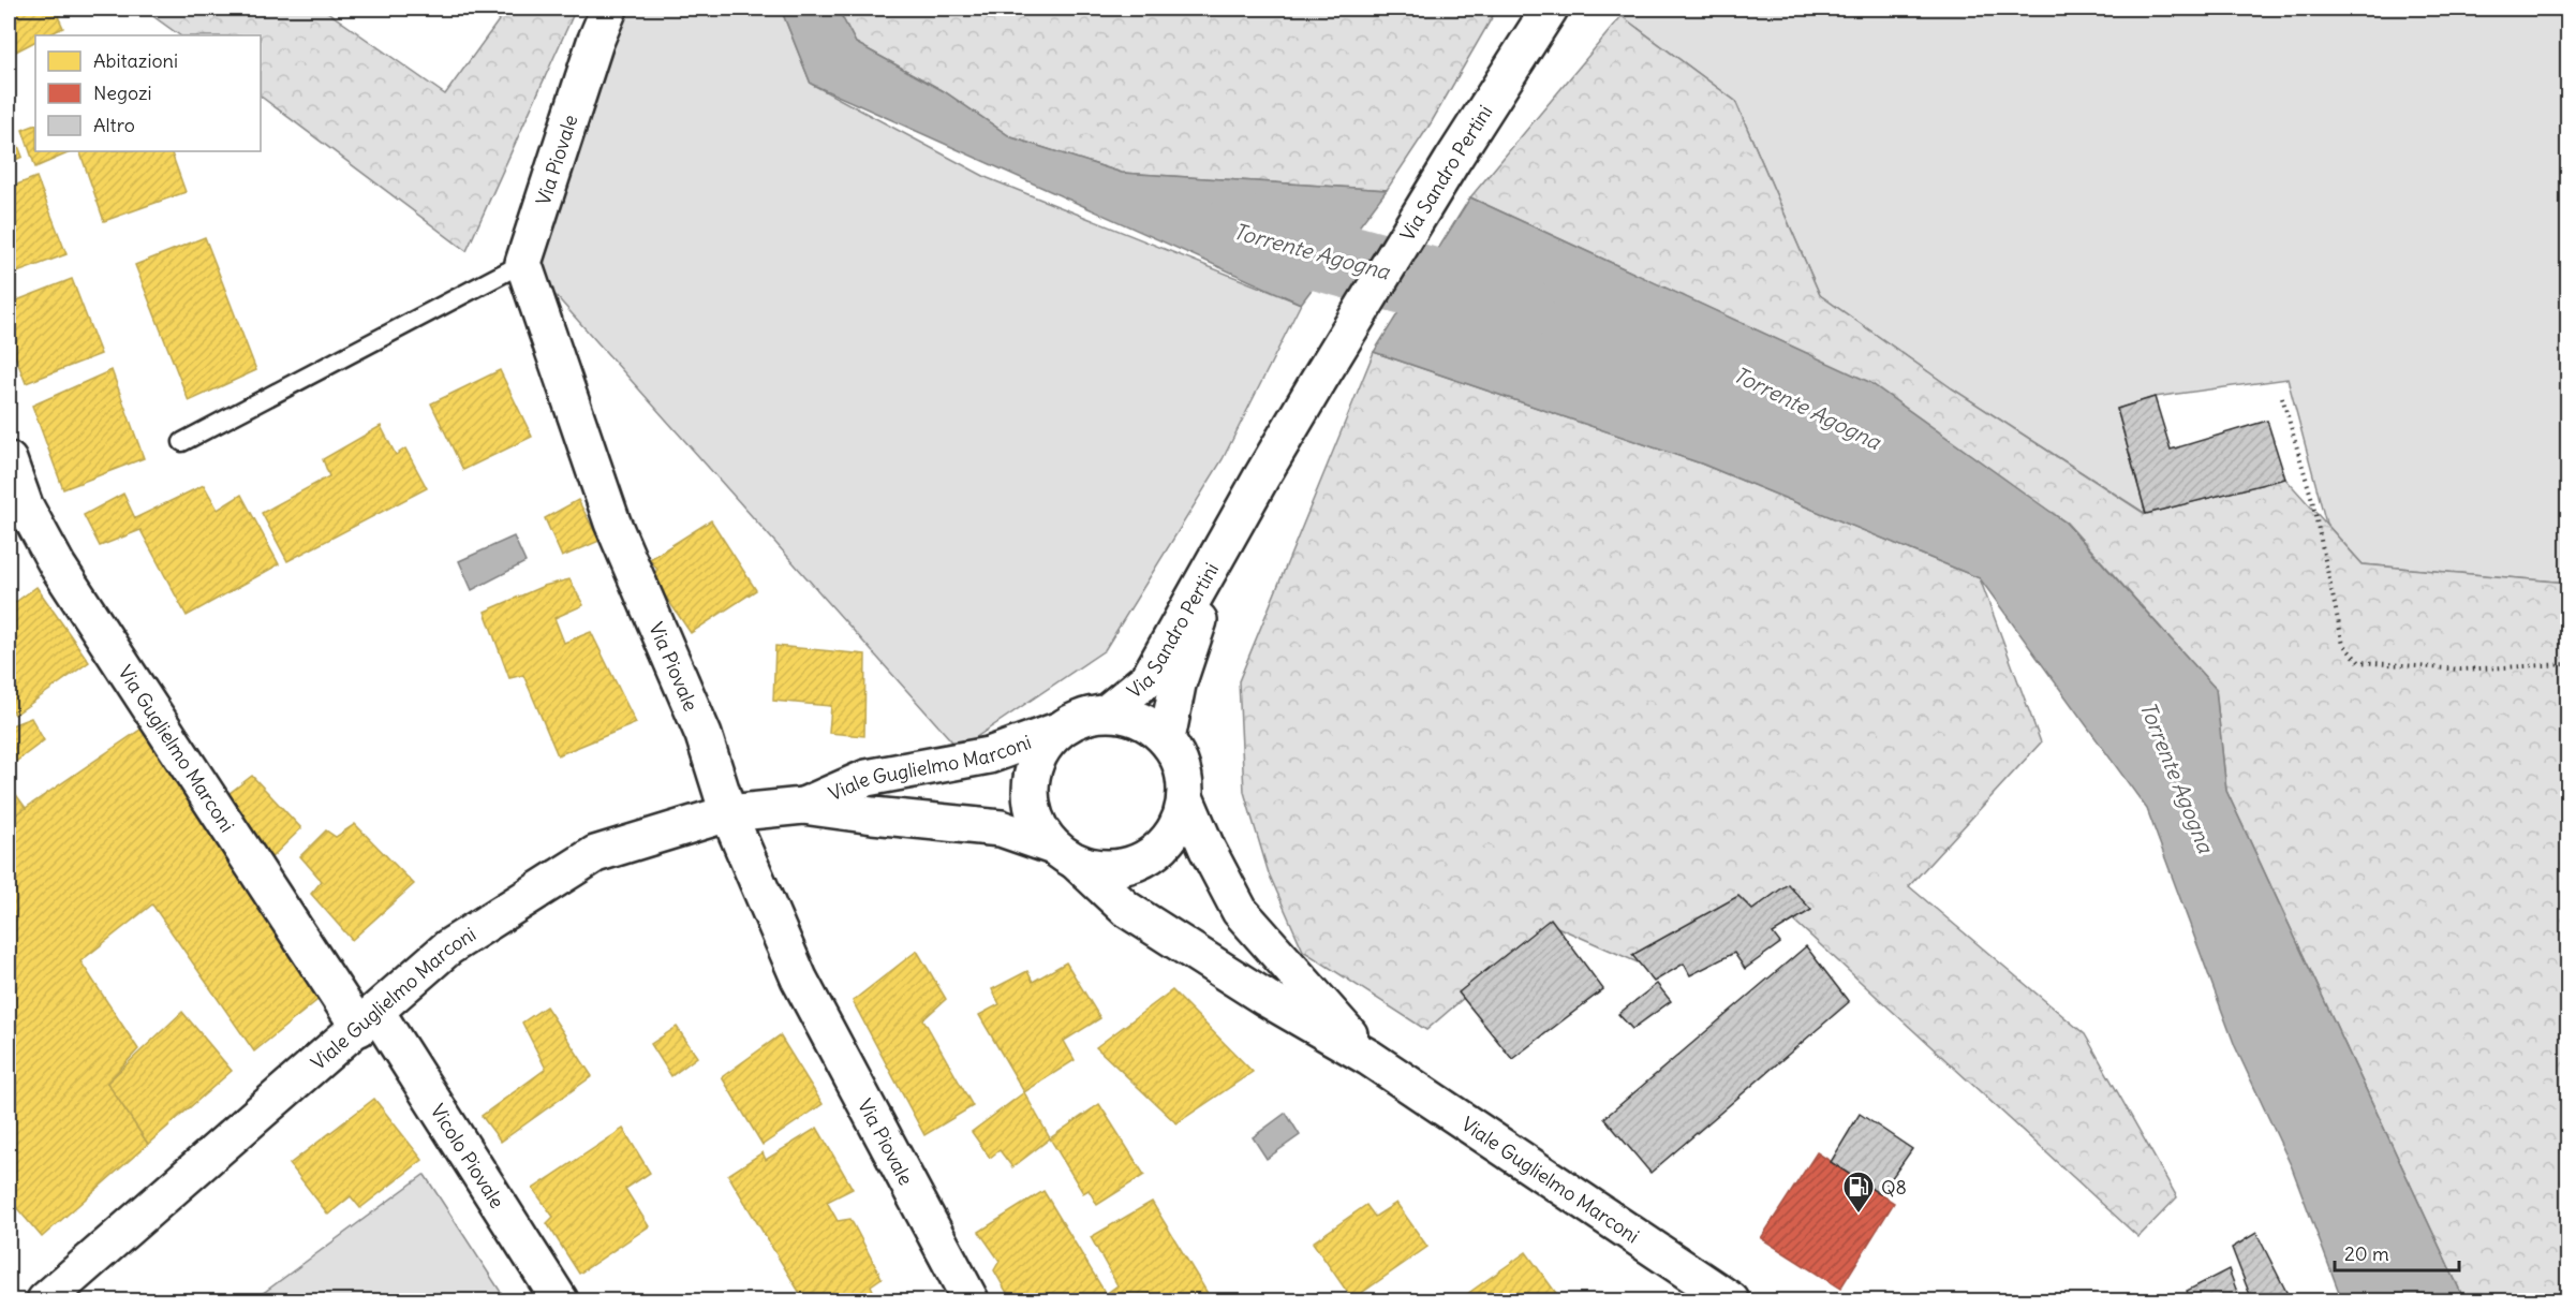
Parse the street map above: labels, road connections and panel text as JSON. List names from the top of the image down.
{
  "streets": {
    "main road": [
      "Via Piovale",
      "Via Sandro Pertini",
      "Via Guglielmo Marconi",
      "Viale Guglielmo Marconi",
      "Vicolo Piovale"
    ]
  },
  "crossings": [
    ["Via Piovale", "Viale Guglielmo Marconi"],
    ["Via Sandro Pertini", "Viale Guglielmo Marconi"],
    ["Via Guglielmo Marconi", "Viale Guglielmo Marconi"],
    ["Via Guglielmo Marconi", "Vicolo Piovale"],
    ["Viale Guglielmo Marconi", "Vicolo Piovale"]
  ],
  "water": ["Torrente Agogna"],
  "places": {
    "fuel station": ["Q8"]
  },
  "legend": ["Abitazioni", "Negozi", "Altro"],
  "scale_bar": "20 m"
}
